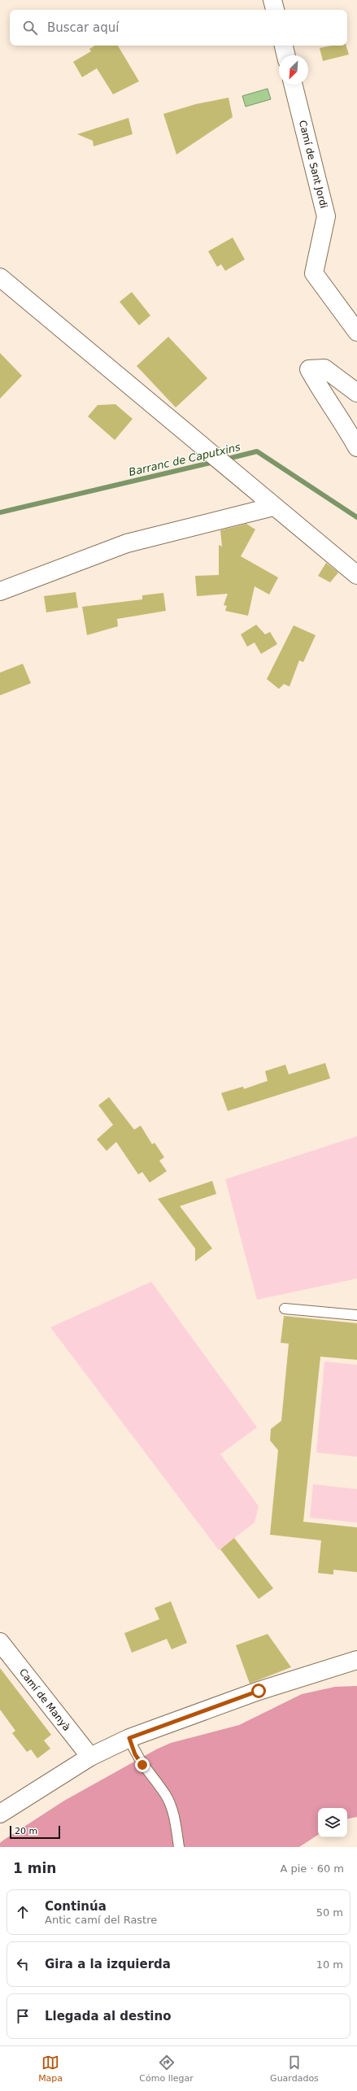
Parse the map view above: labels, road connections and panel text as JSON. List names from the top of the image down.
{
  "streets": {
    "street": ["Camí de Sant Jordi", "Camí de Manyà"]
  },
  "water": ["Barranc de Caputxins"],
  "scale_bar": "20 m",
  "north": "bottom left",
  "page": {
    "search": "Buscar aquí",
    "scale": "20 m",
    "heading": ["1 min", "A pie · 60 m"],
    "list": [
      ["Continúa", "Antic camí del Rastre", "50 m"],
      ["Gira a la izquierda", "10 m"],
      "Llegada al destino"
    ],
    "nav": ["Mapa", "Cómo llegar", "Guardados"]
  }
}
